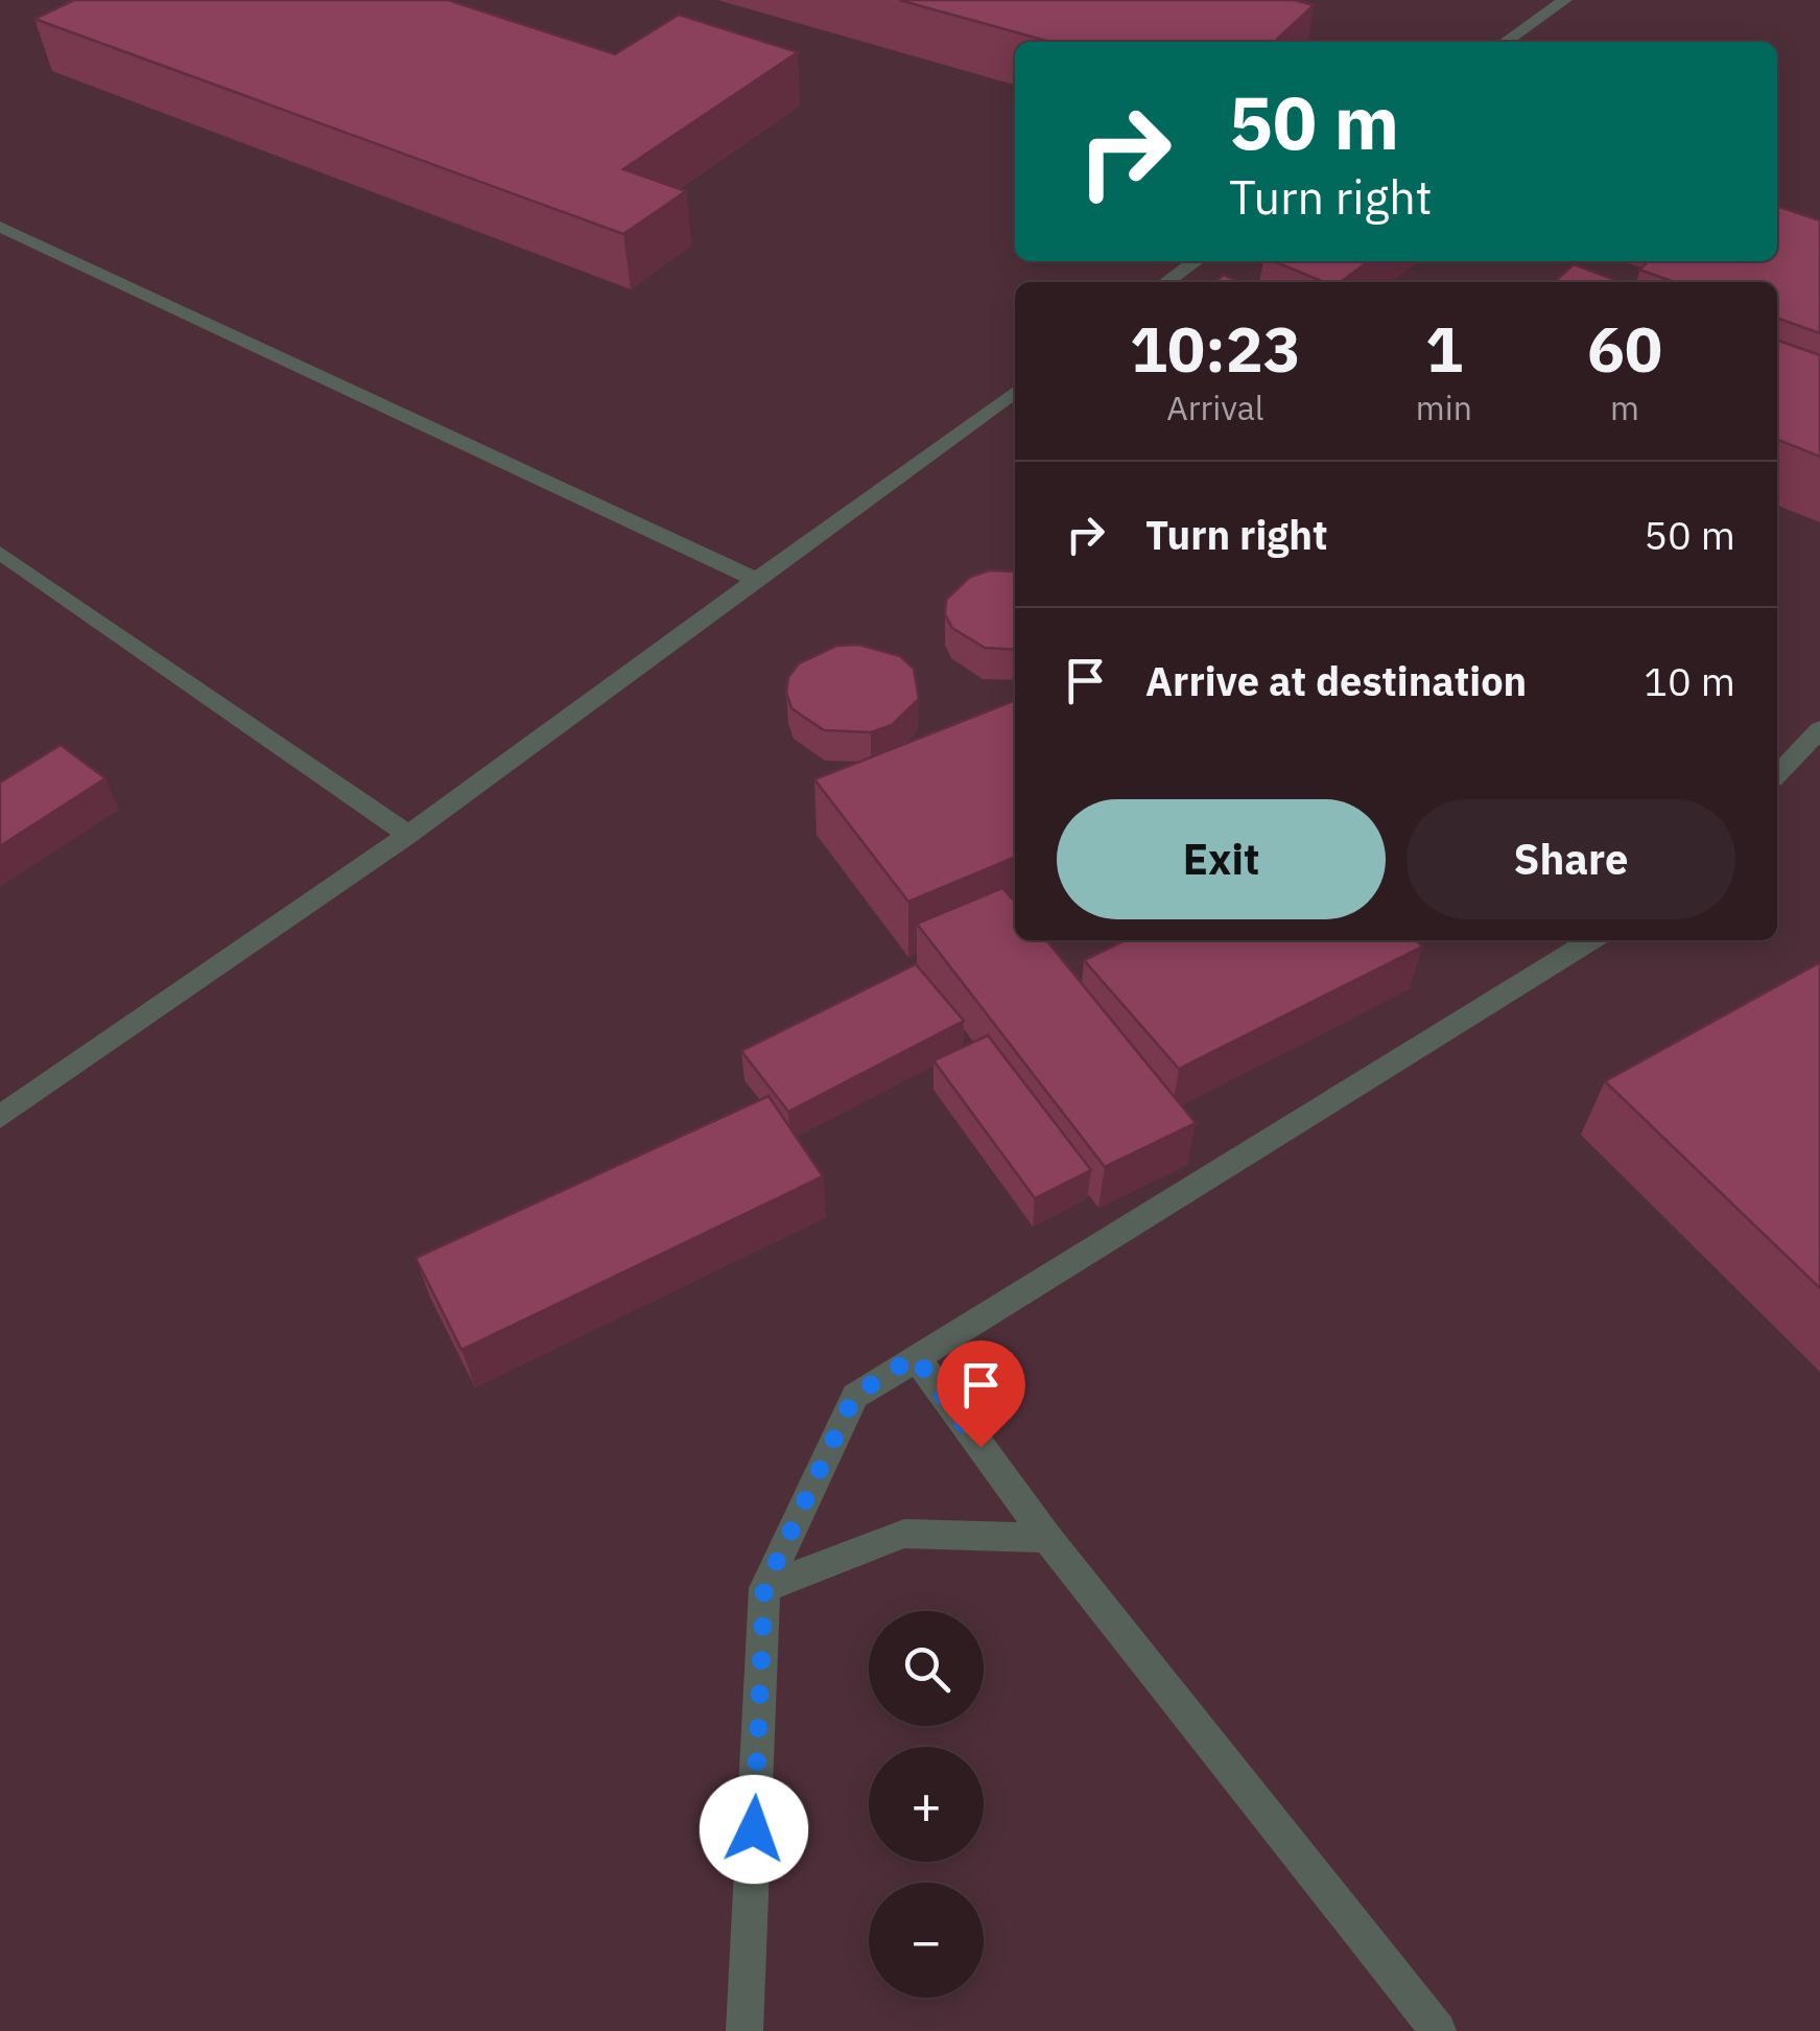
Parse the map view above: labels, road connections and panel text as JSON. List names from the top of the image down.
{
  "page": {
    "turn": ["50 m", "Turn right"],
    "eta": [
      "10:23",
      "Arrival",
      "1",
      "min",
      "60",
      "m"
    ],
    "list": [
      {
        "name": "Turn right",
        "value": "50 m"
      },
      {
        "name": "Arrive at destination",
        "value": "10 m"
      }
    ],
    "buttons": ["Exit", "Share"],
    "map_buttons": ["+", "−"]
  }
}
